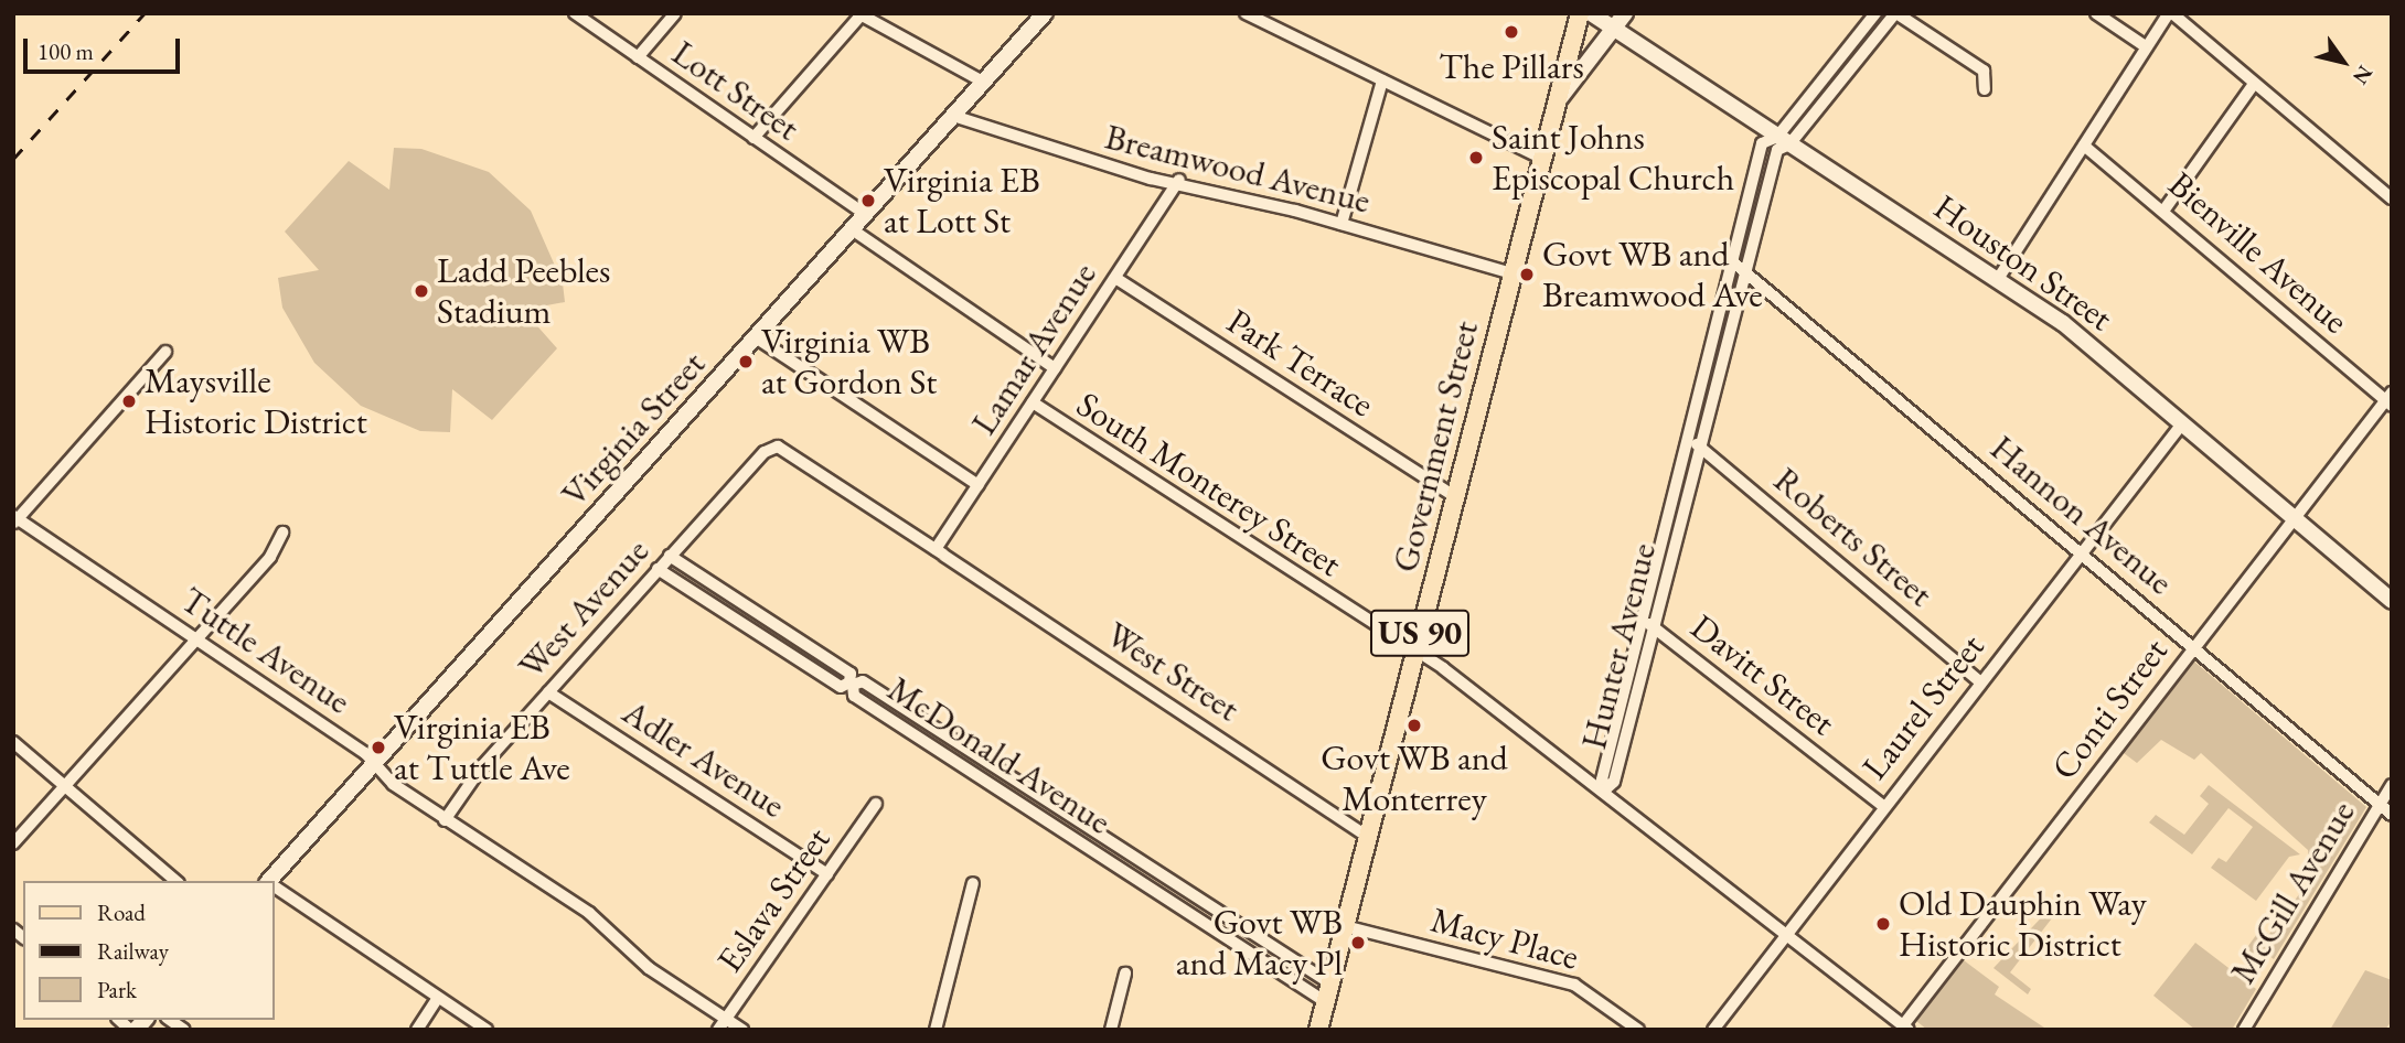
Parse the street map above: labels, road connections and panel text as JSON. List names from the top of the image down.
{
  "streets": {
    "main road": ["Government Street", "US 90"],
    "street": [
      "Lott Street",
      "Breamwood Avenue",
      "Bienville Avenue",
      "Houston Street",
      "Lamar Avenue",
      "Park Terrace",
      "Virginia Street",
      "South Monterey Street",
      "Hannon Avenue",
      "Roberts Street",
      "West Avenue",
      "Hunter Avenue",
      "Tuttle Avenue",
      "West Street",
      "Davitt Street",
      "Laurel Street",
      "Conti Street",
      "McDonald Avenue",
      "Adler Avenue",
      "McGill Avenue",
      "Eslava Street",
      "Macy Place"
    ]
  },
  "crossings": [
    ["Lott Street", "Virginia Street"],
    ["Breamwood Avenue", "Lamar Avenue"],
    ["Breamwood Avenue", "Virginia Street"],
    ["Breamwood Avenue", "Government Street"],
    ["Bienville Avenue", "Conti Street"],
    ["Houston Street", "Hunter Avenue"],
    ["Houston Street", "Laurel Street"],
    ["Houston Street", "Conti Street"],
    ["Lamar Avenue", "Park Terrace"],
    ["Lamar Avenue", "South Monterey Street"],
    ["Lamar Avenue", "West Street"],
    ["Park Terrace", "Government Street"],
    ["Virginia Street", "Tuttle Avenue"],
    ["Government Street", "South Monterey Street"],
    ["Government Street", "West Street"],
    ["Government Street", "McDonald Avenue"],
    ["Government Street", "Macy Place"],
    ["South Monterey Street", "Hunter Avenue"],
    ["South Monterey Street", "Laurel Street"],
    ["South Monterey Street", "Conti Street"],
    ["Hannon Avenue", "Hunter Avenue"],
    ["Hannon Avenue", "Laurel Street"],
    ["Hannon Avenue", "Conti Street"],
    ["Hannon Avenue", "McGill Avenue"],
    ["Roberts Street", "Hunter Avenue"],
    ["Roberts Street", "Laurel Street"],
    ["West Avenue", "Tuttle Avenue"],
    ["West Avenue", "West Street"],
    ["West Avenue", "McDonald Avenue"],
    ["West Avenue", "Adler Avenue"],
    ["Hunter Avenue", "Davitt Street"],
    ["Tuttle Avenue", "Eslava Street"],
    ["Davitt Street", "Laurel Street"],
    ["Adler Avenue", "Eslava Street"]
  ],
  "places": [
    "The Pillars",
    "Saint Johns Episcopal Church",
    "Virginia EB at Lott St",
    "Govt WB and Breamwood Ave",
    "Ladd Peebles Stadium",
    "Virginia WB at Gordon St",
    "Maysville Historic District",
    "Govt WB and Monterrey",
    "Virginia EB at Tuttle Ave",
    "Old Dauphin Way Historic District",
    "Govt WB and Macy Pl"
  ],
  "legend": ["Road", "Railway", "Park"],
  "scale_bar": "100 m",
  "north": "bottom right"
}
